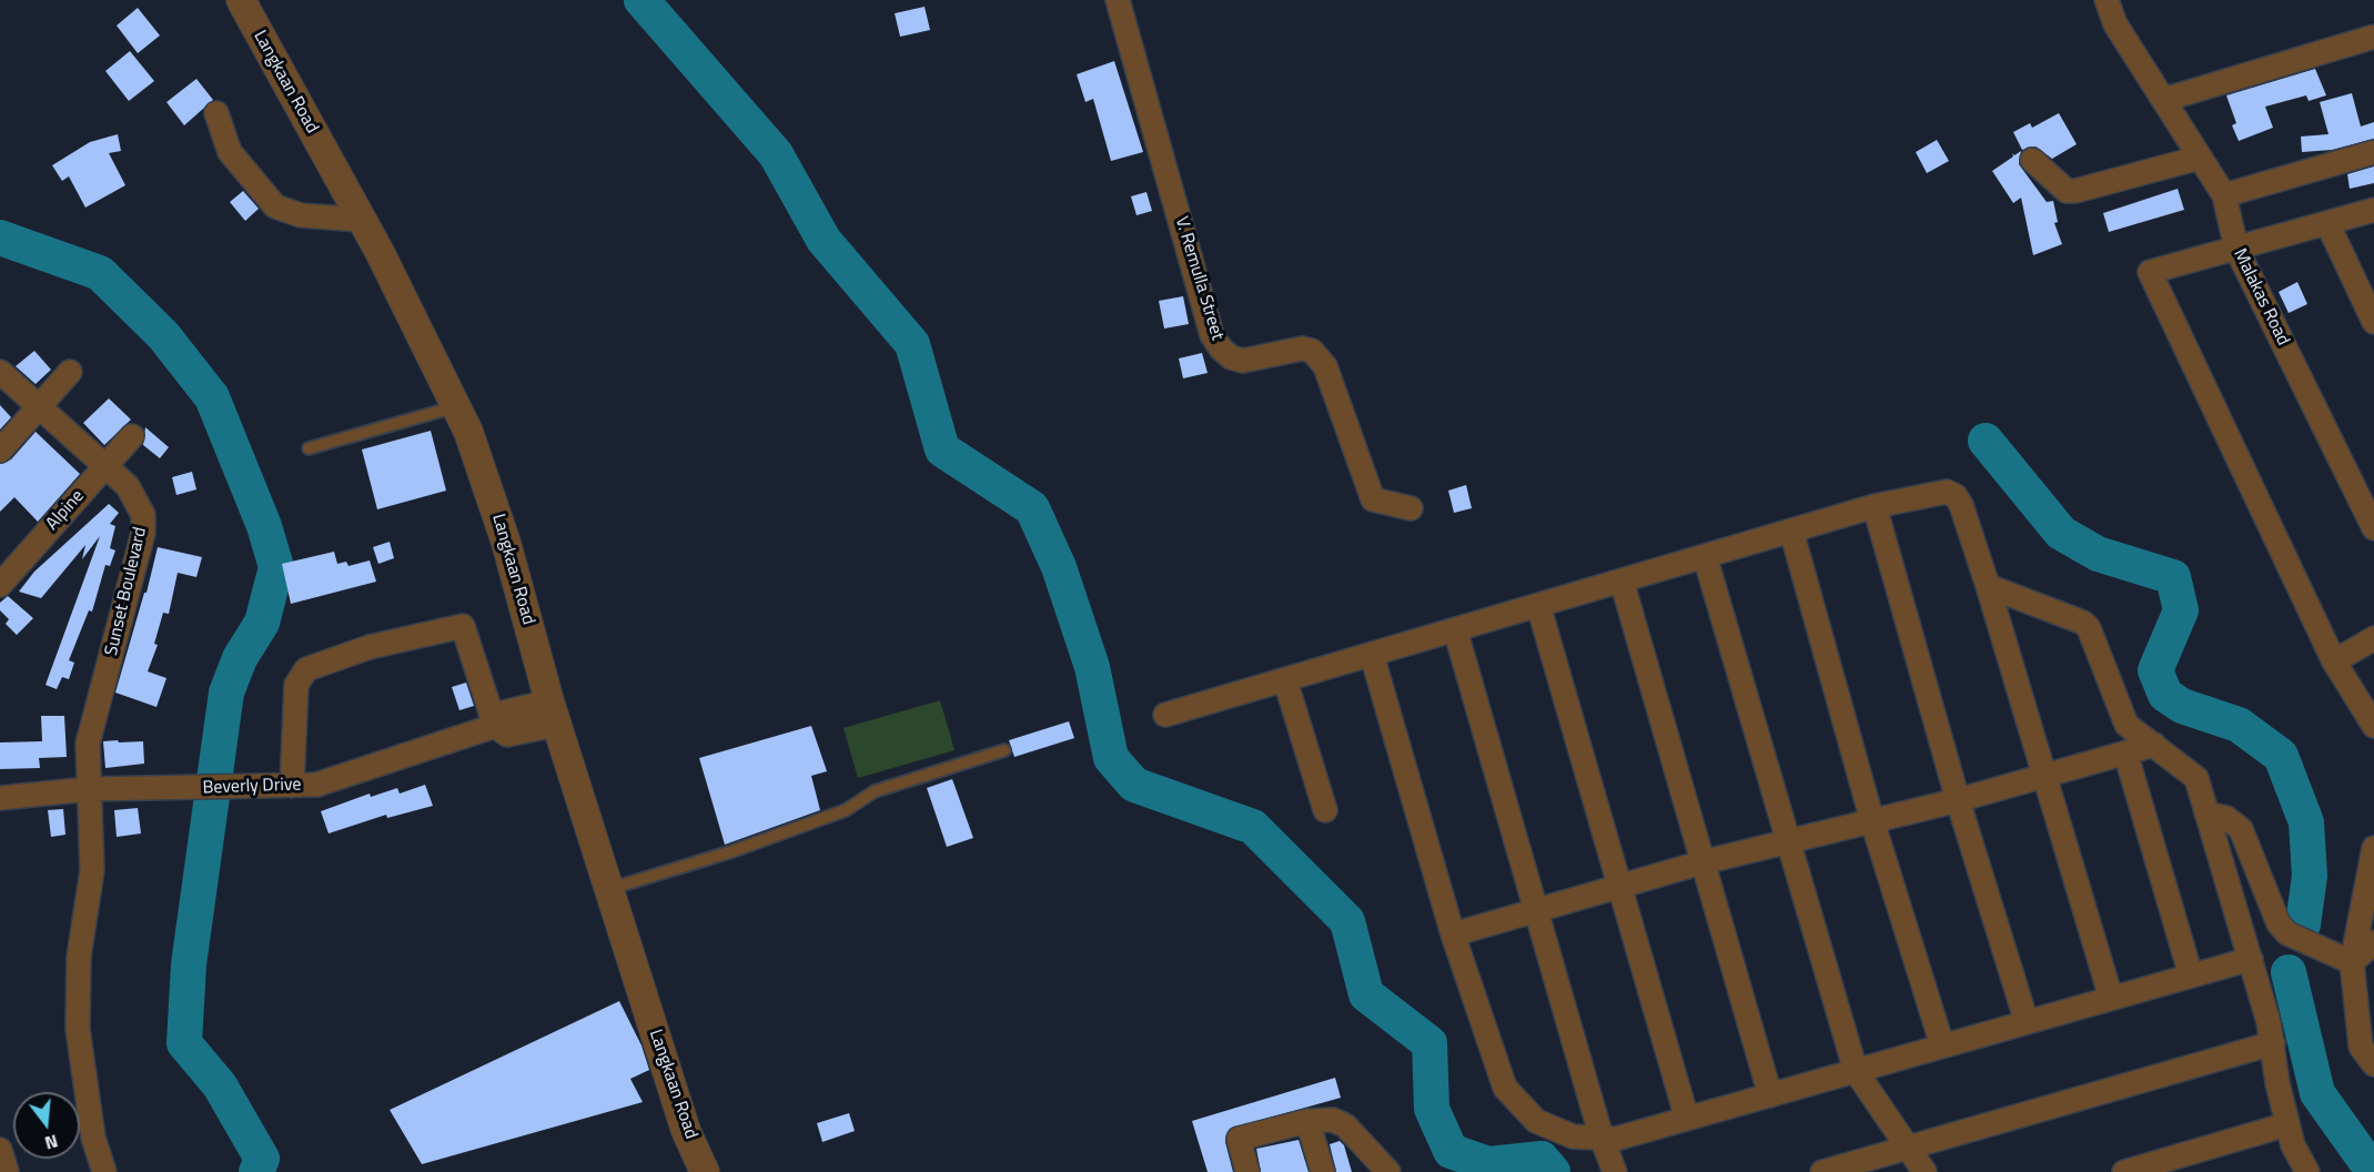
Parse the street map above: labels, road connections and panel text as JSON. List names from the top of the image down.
{
  "streets": {
    "street": [
      "Langkaan Road",
      "V. Remulla Street",
      "Malakas Road",
      "Alpine",
      "Sunset Boulevard",
      "Beverly Drive"
    ]
  },
  "crossings": [
    ["Langkaan Road", "Beverly Drive"],
    ["Alpine", "Sunset Boulevard"],
    ["Sunset Boulevard", "Beverly Drive"]
  ],
  "north": "bottom"
}
